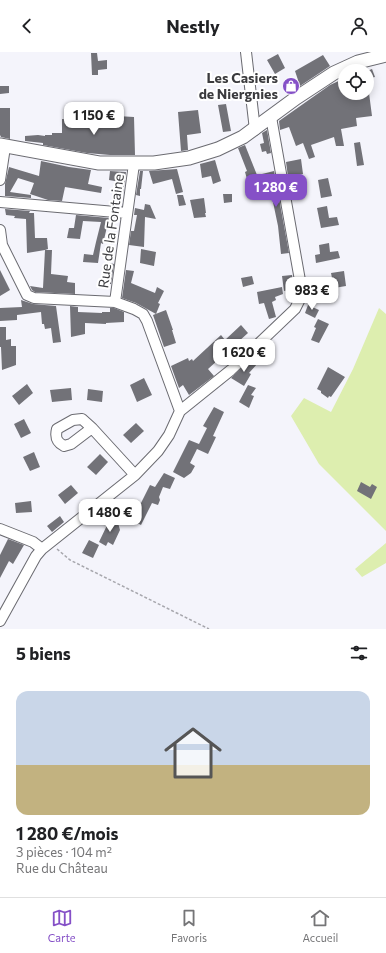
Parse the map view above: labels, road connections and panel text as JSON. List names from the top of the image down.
{
  "streets": {
    "street": ["Rue de la Fontaine"]
  },
  "places": {
    "shop": ["Les Casiers de Niergnies"]
  },
  "page": {
    "header": "Nestly",
    "price": [
      "1 150 €",
      "1 280 €",
      "983 €",
      "1 620 €",
      "1 480 €"
    ],
    "heading": "5 biens",
    "list": [
      {
        "name": "1 280 €/mois",
        "note": "3 pièces · 104 m² · Rue du Château"
      }
    ],
    "tabs": ["Carte", "Favoris", "Accueil"]
  }
}
